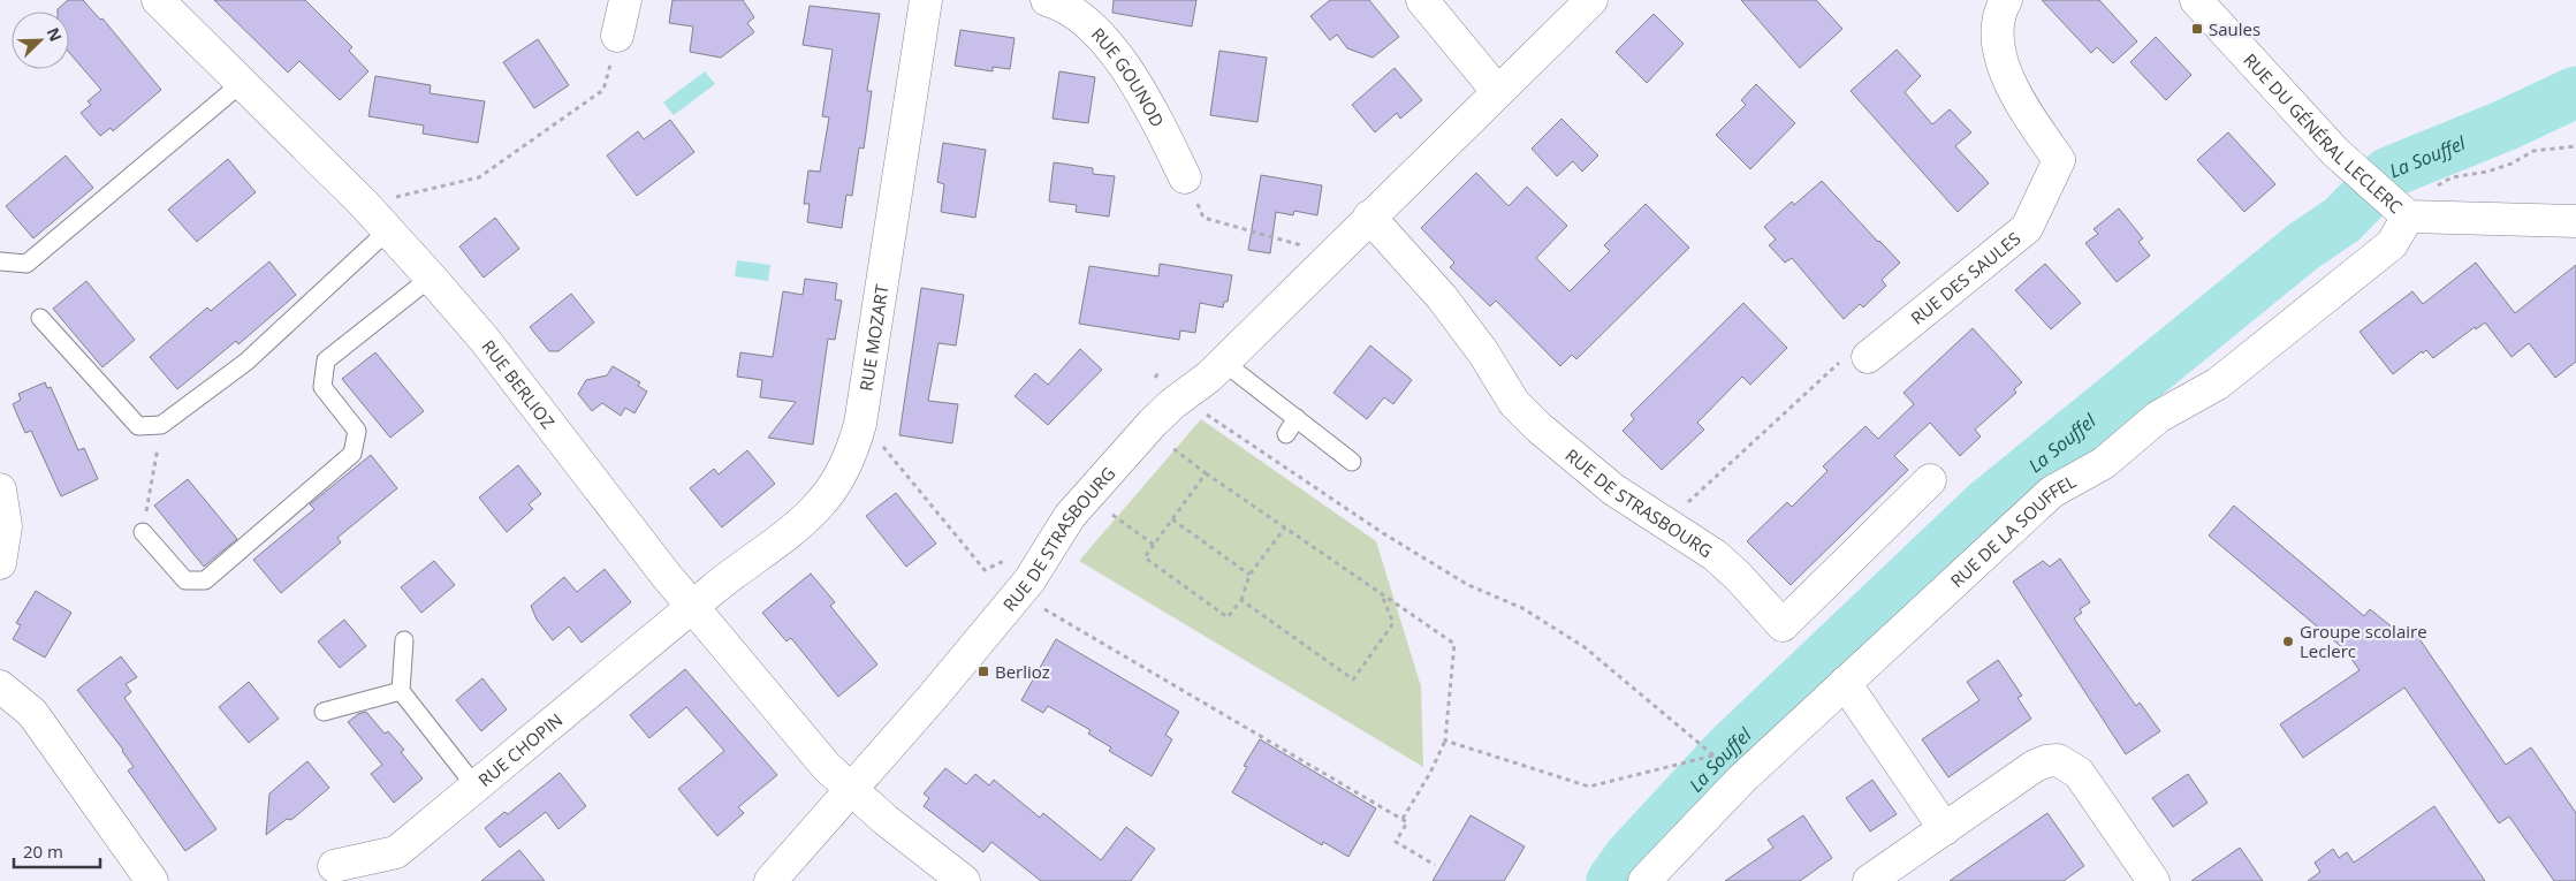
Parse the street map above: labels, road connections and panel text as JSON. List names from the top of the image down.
{
  "streets": {
    "street": [
      "RUE GOUNOD",
      "RUE DU GÉNÉRAL LECLERC",
      "RUE DES SAULES",
      "RUE MOZART",
      "RUE BERLIOZ",
      "RUE DE STRASBOURG",
      "RUE DE LA SOUFFEL",
      "RUE CHOPIN"
    ]
  },
  "crossings": [
    ["RUE DU GÉNÉRAL LECLERC", "RUE DE LA SOUFFEL"],
    ["RUE MOZART", "RUE BERLIOZ"],
    ["RUE MOZART", "RUE CHOPIN"],
    ["RUE BERLIOZ", "RUE DE STRASBOURG"],
    ["RUE BERLIOZ", "RUE CHOPIN"]
  ],
  "water": ["La Souffel"],
  "places": {
    "transit": ["Saules", "Berlioz"],
    "other": ["Groupe scolaire Leclerc"]
  },
  "scale_bar": "20 m",
  "north": "top right"
}
